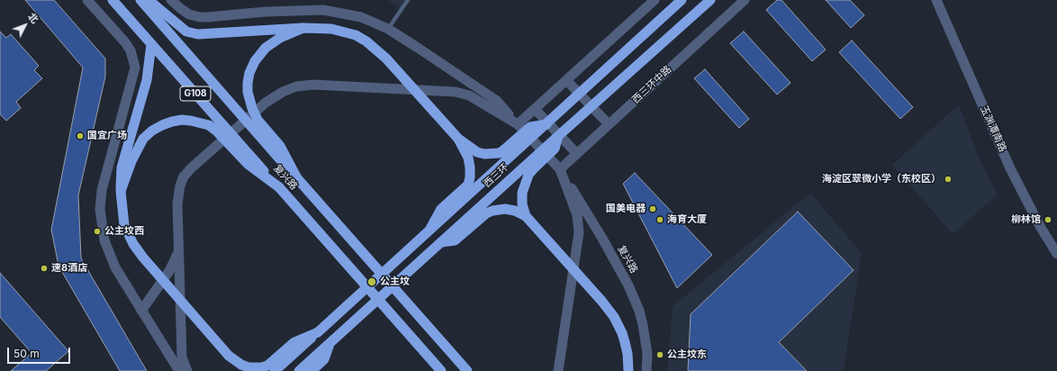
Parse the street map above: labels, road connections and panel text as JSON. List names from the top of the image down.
{
  "streets": {
    "highway": ["G108", "西三环", "复兴路"],
    "street": ["西三环中路", "玉渊潭南路"]
  },
  "crossings": [
    ["西三环中路", "复兴路"]
  ],
  "places": [
    "国宜广场",
    "海淀区翠微小学（东校区）",
    "国美电器",
    "海育大厦",
    "柳林馆",
    "公主坟西",
    "速8酒店",
    "公主坟",
    "公主坟东"
  ],
  "scale_bar": "50 m",
  "north": "top right"
}
